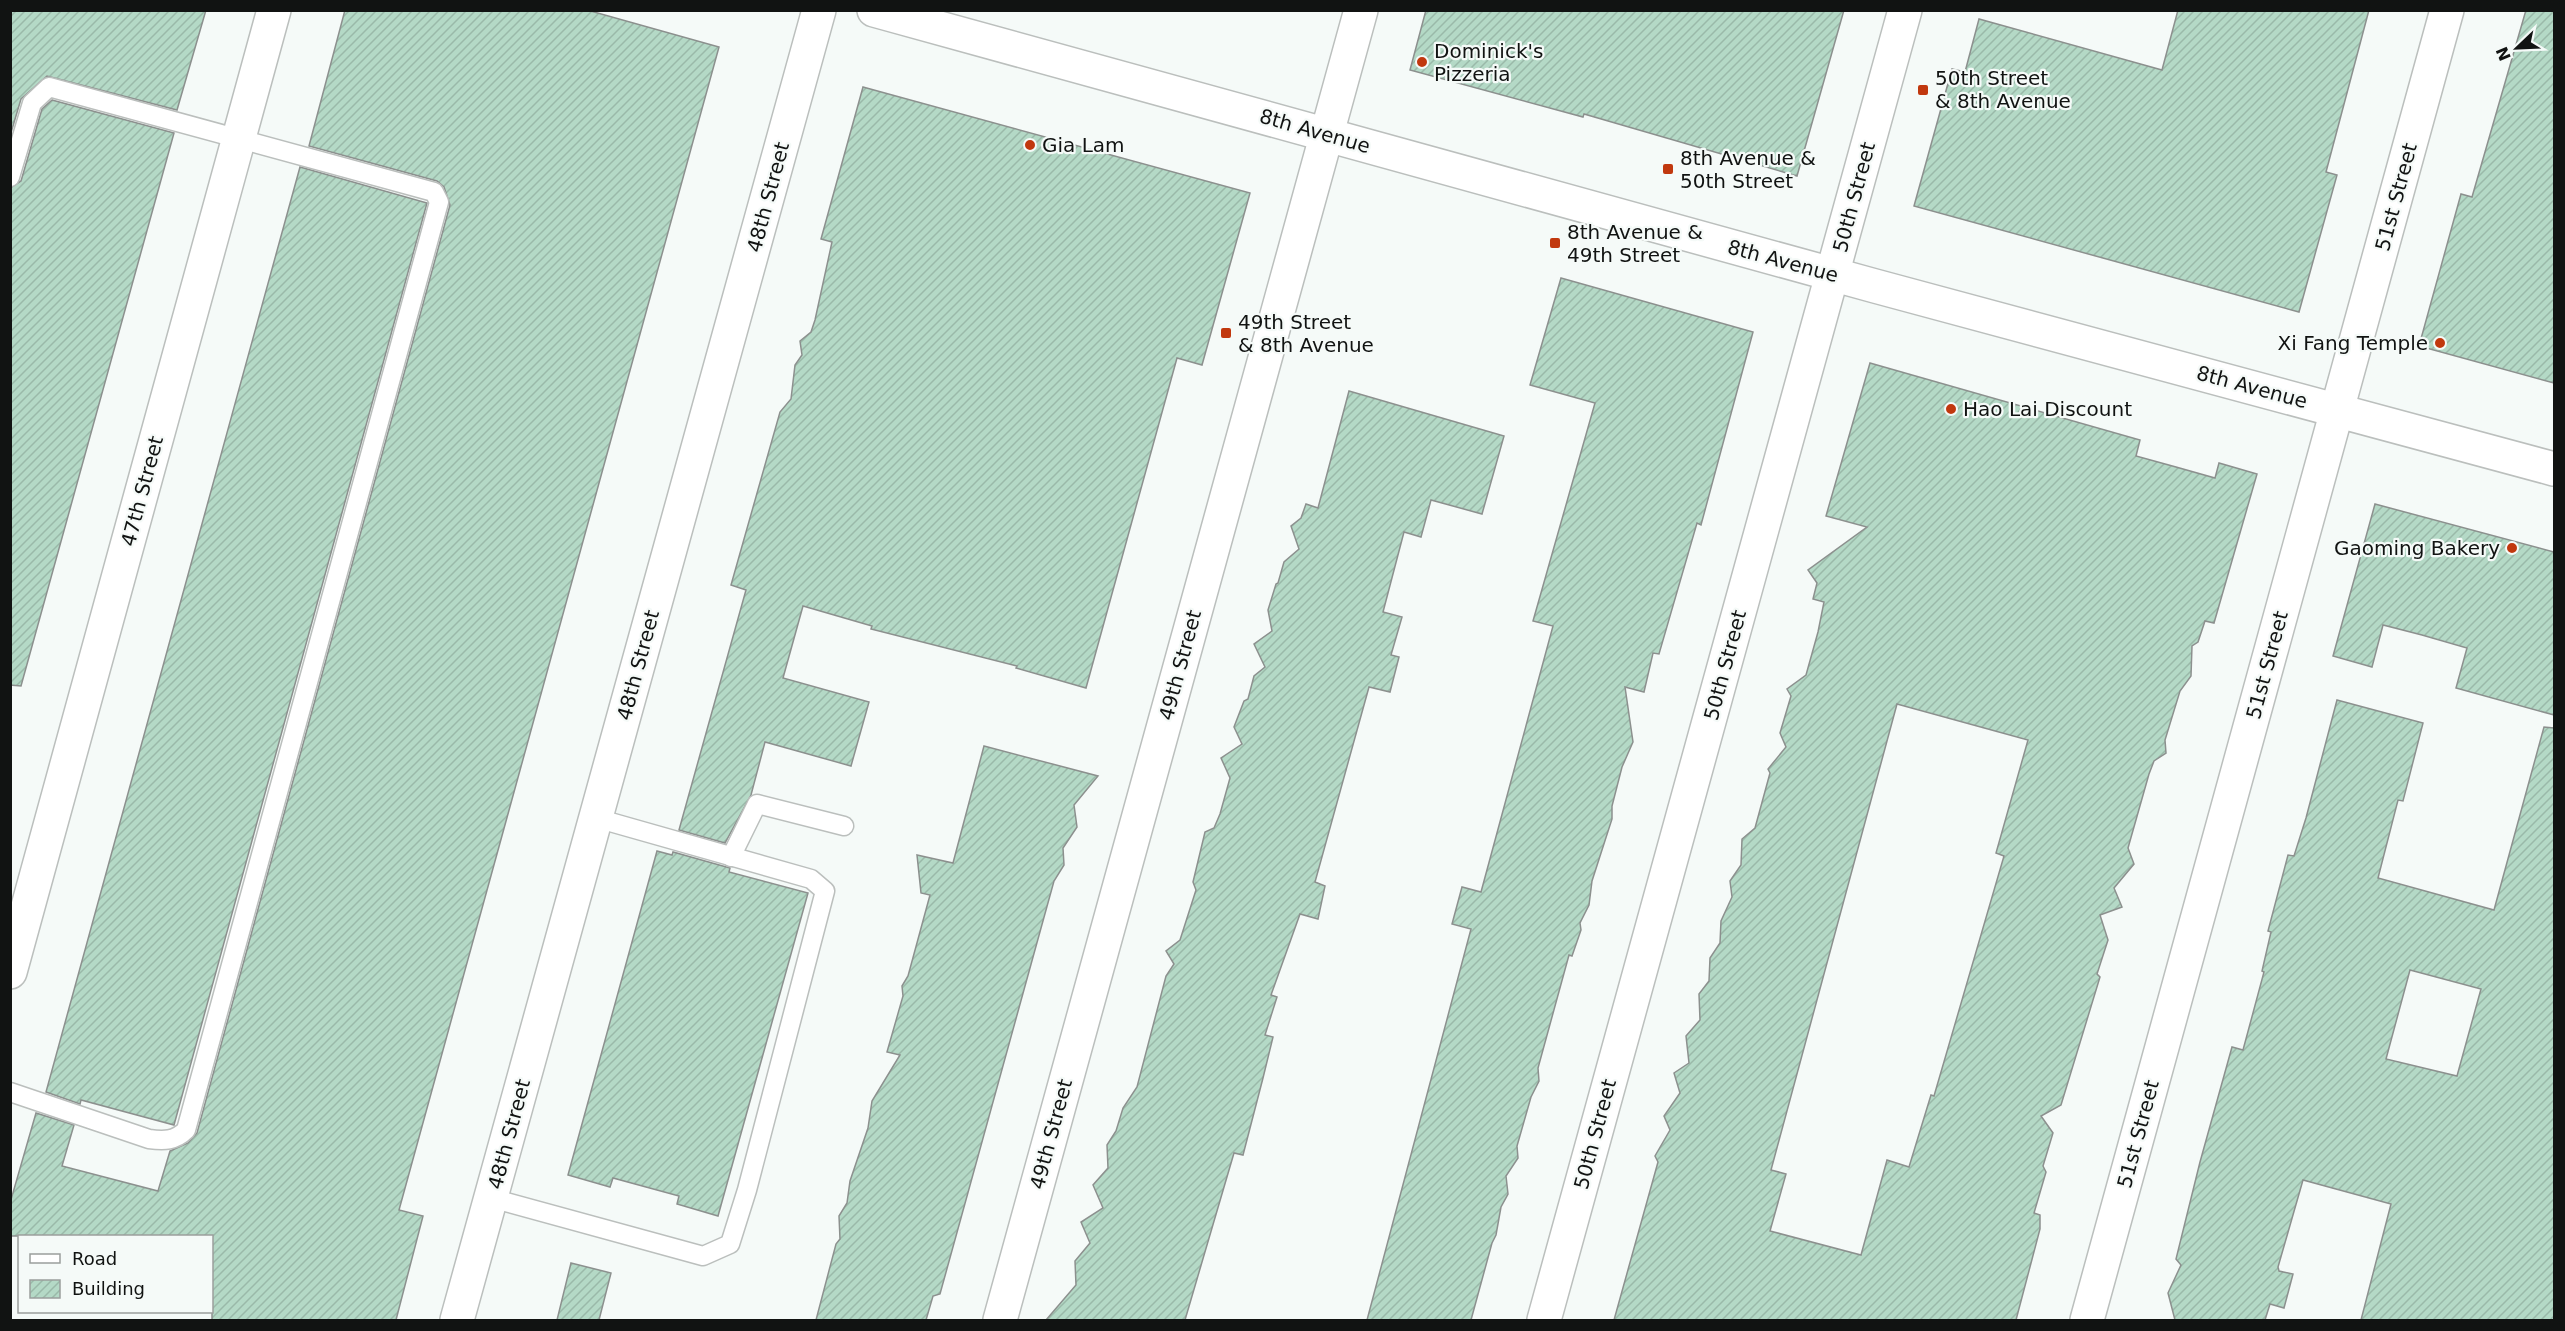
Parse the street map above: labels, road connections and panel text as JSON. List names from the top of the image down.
{
  "streets": {
    "street": [
      "8th Avenue",
      "48th Street",
      "50th Street",
      "51st Street",
      "47th Street",
      "49th Street"
    ]
  },
  "crossings": [
    ["8th Avenue", "50th Street"],
    ["8th Avenue", "51st Street"],
    ["8th Avenue", "49th Street"]
  ],
  "places": {
    "other": [
      "Dominick's Pizzeria",
      "Gia Lam",
      "Xi Fang Temple",
      "Hao Lai Discount",
      "Gaoming Bakery"
    ],
    "transit": [
      "50th Street & 8th Avenue",
      "8th Avenue & 50th Street",
      "8th Avenue & 49th Street",
      "49th Street & 8th Avenue"
    ]
  },
  "legend": ["Road", "Building"],
  "north": "bottom left"
}
